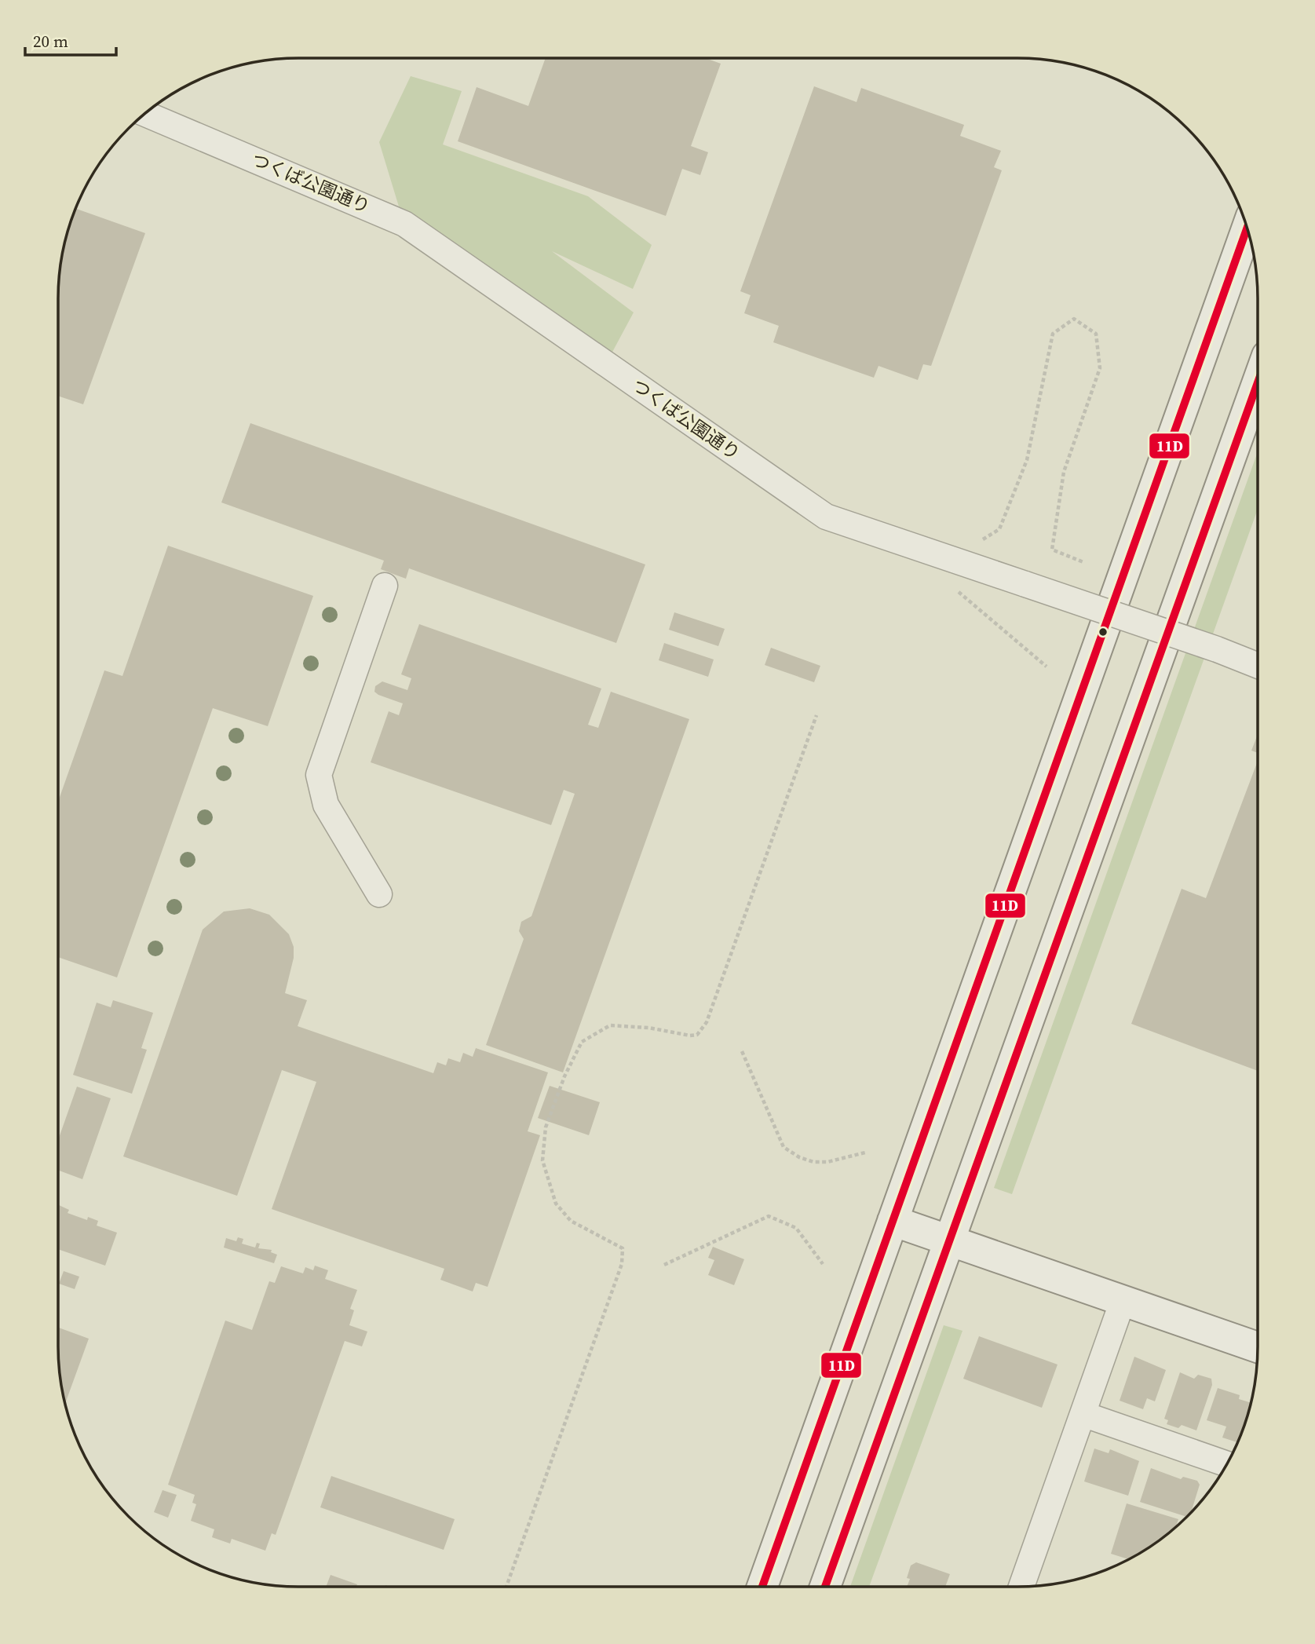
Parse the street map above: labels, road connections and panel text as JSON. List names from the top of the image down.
{
  "streets": {
    "street": ["つくば公園通り"]
  },
  "lines": ["transit line 11D"],
  "scale_bar": "20 m"
}
